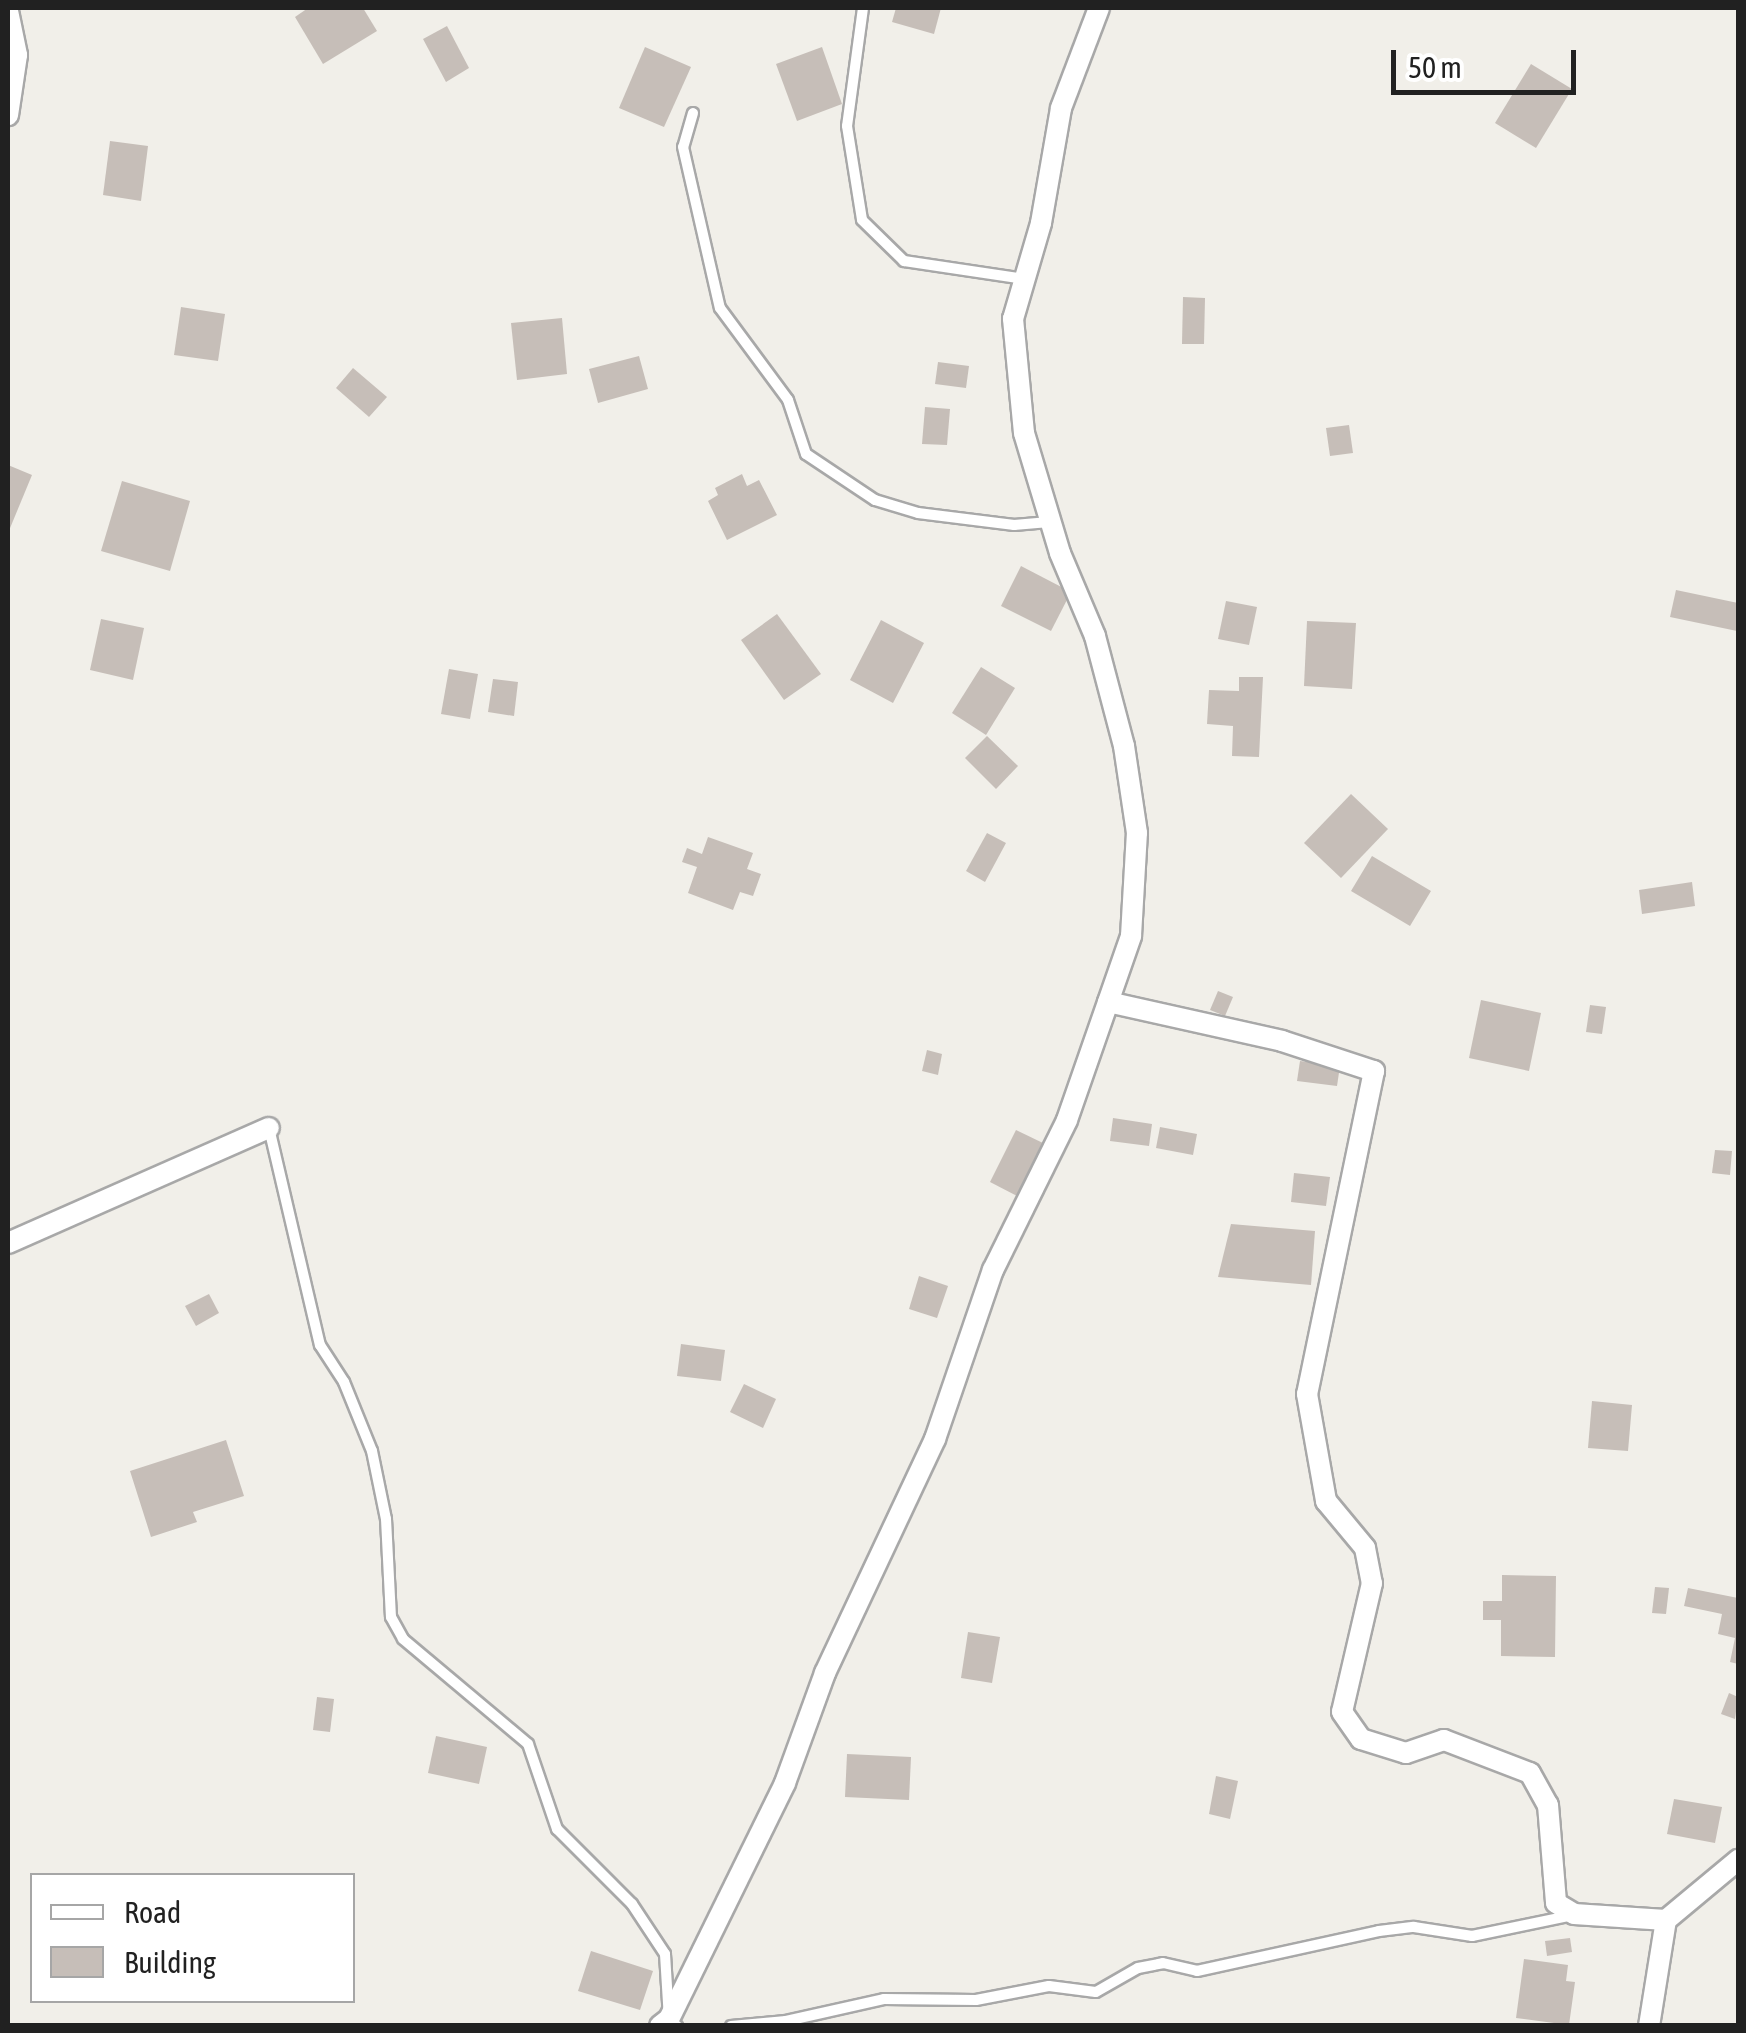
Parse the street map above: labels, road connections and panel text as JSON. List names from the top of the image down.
{
  "legend": ["Road", "Building"],
  "scale_bar": "50 m"
}
